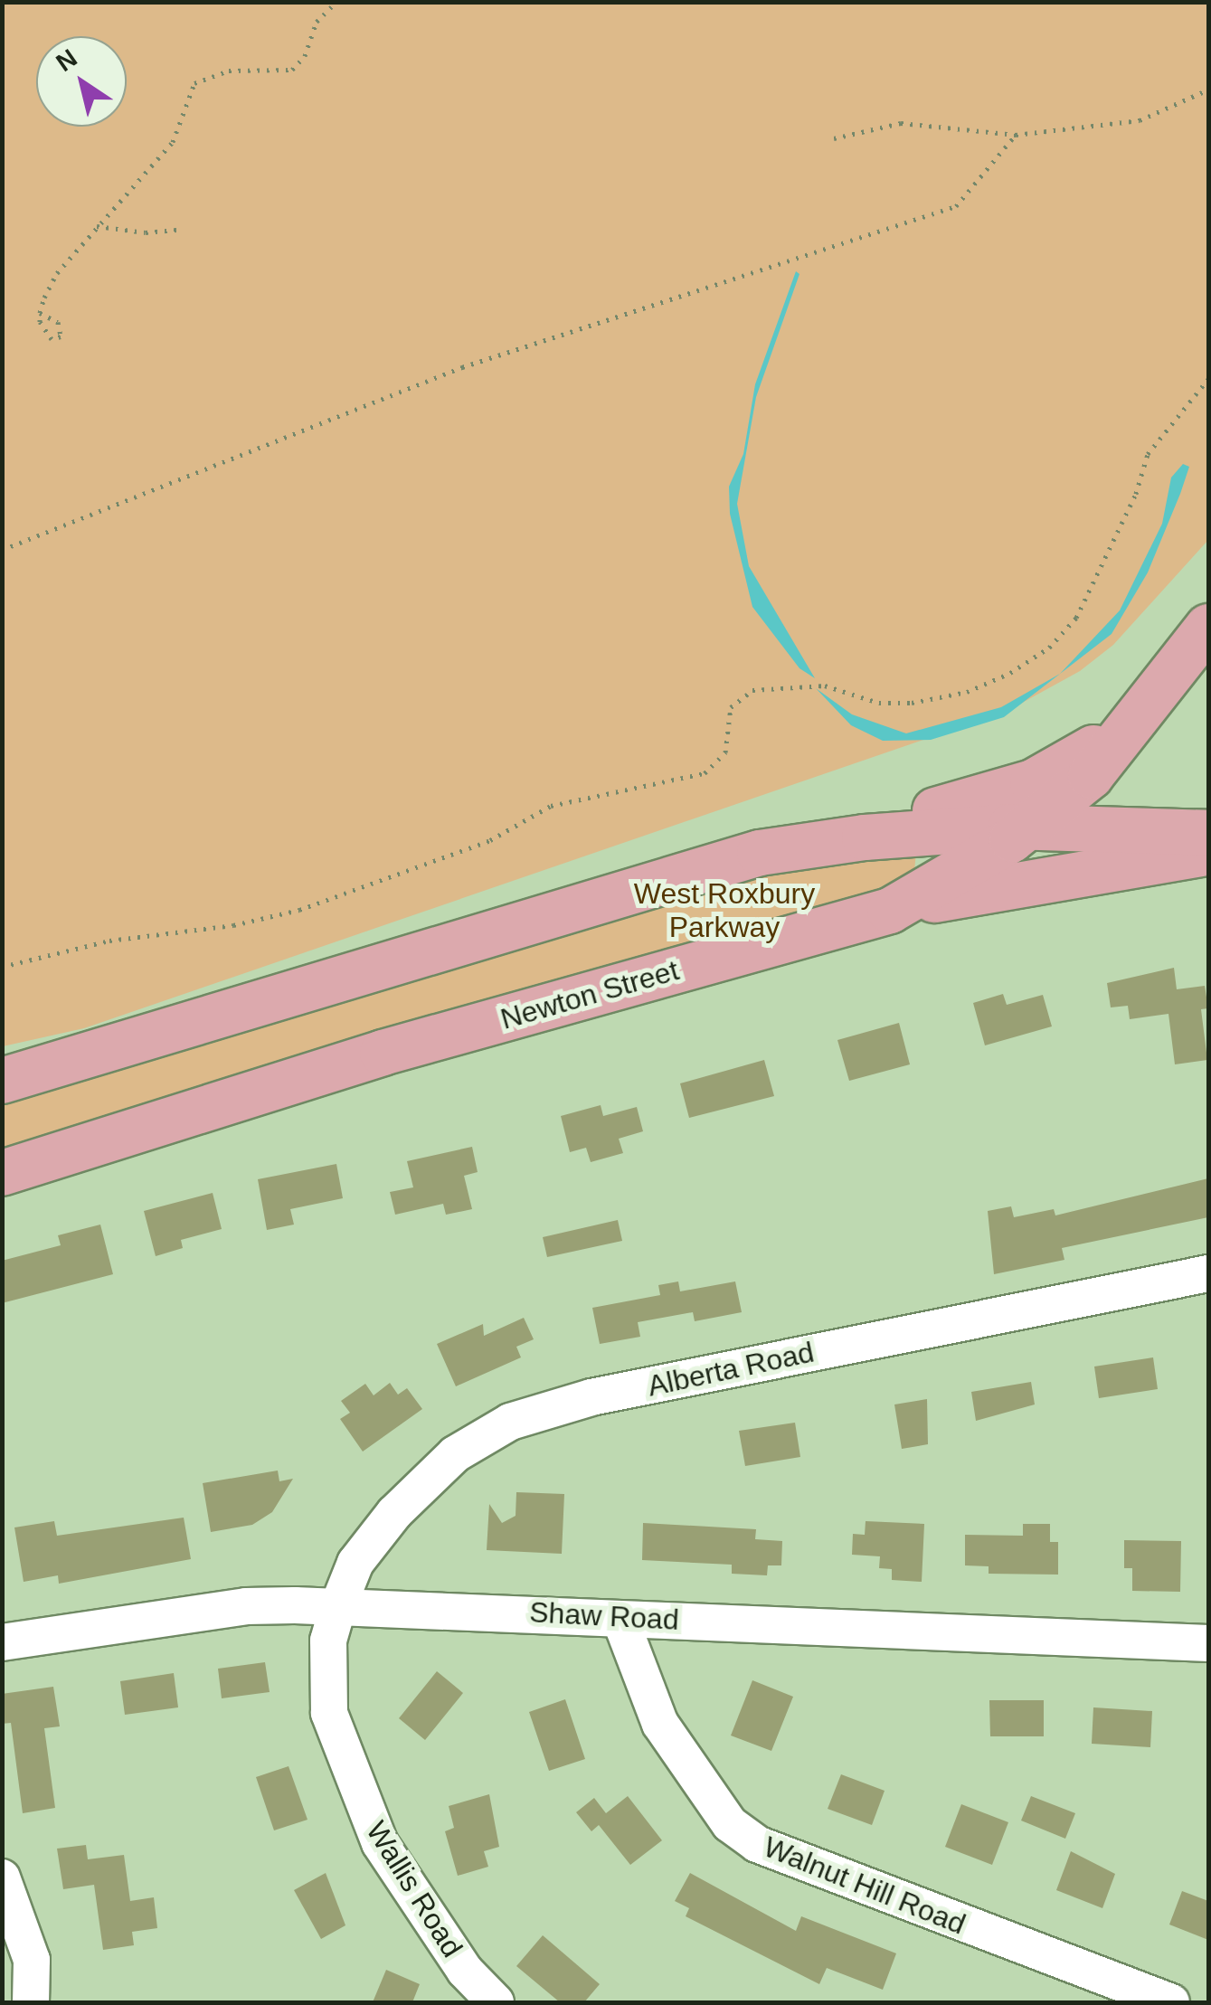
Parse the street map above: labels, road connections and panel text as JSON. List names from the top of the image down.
{
  "streets": {
    "main road": ["Newton Street"],
    "street": [
      "Alberta Road",
      "Shaw Road",
      "Walnut Hill Road",
      "Wallis Road"
    ]
  },
  "crossings": [
    ["Alberta Road", "Shaw Road"],
    ["Alberta Road", "Wallis Road"],
    ["Shaw Road", "Walnut Hill Road"],
    ["Shaw Road", "Wallis Road"]
  ],
  "parks": ["West Roxbury Parkway"],
  "north": "top left"
}
